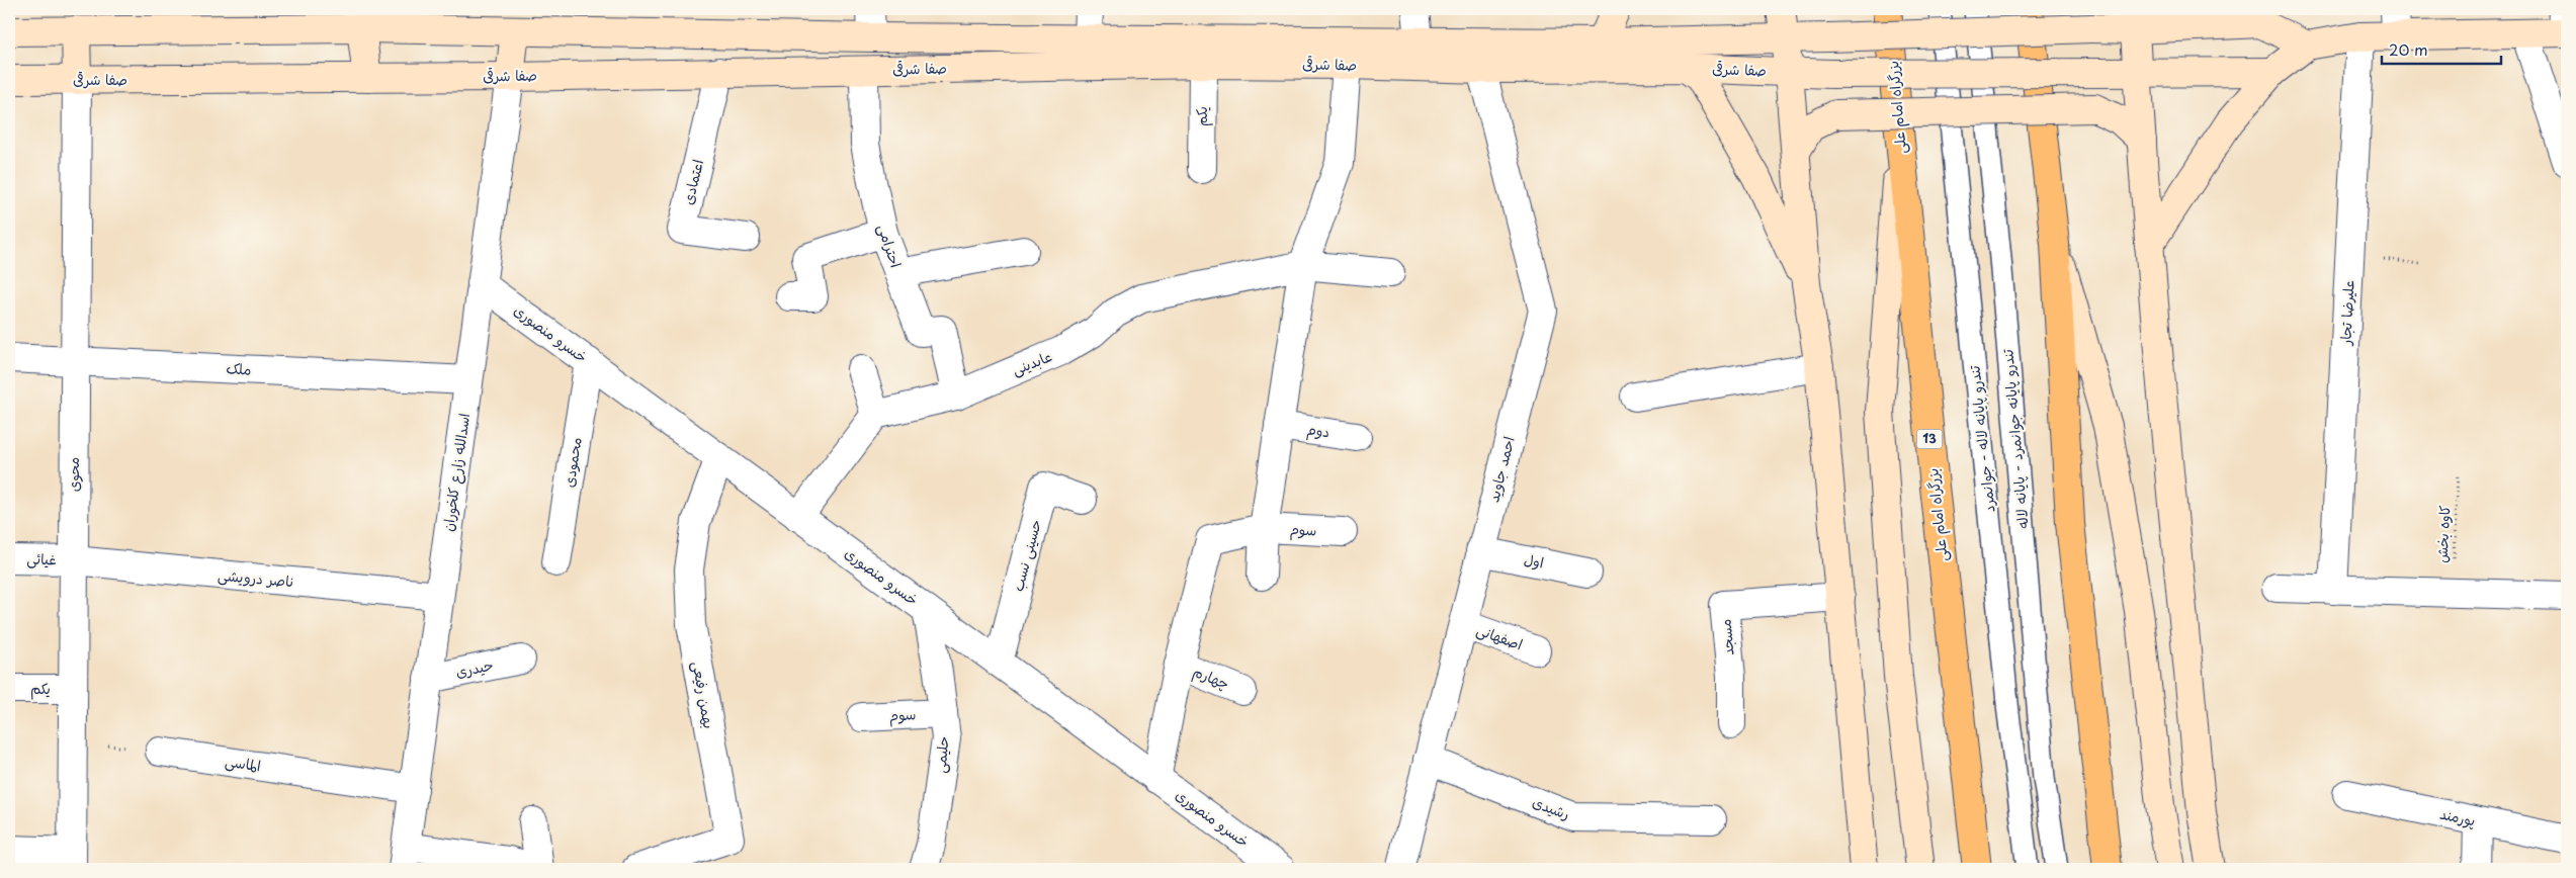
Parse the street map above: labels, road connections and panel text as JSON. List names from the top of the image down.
{
  "streets": {
    "highway": ["بزرگراه امام علی", "13"],
    "main road": ["صفا شرقی"],
    "street": [
      "یکم",
      "اعتمادی",
      "احترامی",
      "علیرضا تجار",
      "خسرو منصوری",
      "عابدینی",
      "ملک",
      "دوم",
      "محمودی",
      "احمد جاوید",
      "اسدالله زارع کلخوران",
      "محوی",
      "سوم",
      "حسینی نسب",
      "غیائی",
      "اول",
      "ناصر درویشی",
      "اصفهانی",
      "مسجد",
      "حیدری",
      "چهارم",
      "بهمن رفیعی",
      "حلیمی",
      "الماسی",
      "رشیدی",
      "پورمند"
    ],
    "lane": ["تندرو پایانه لاله - جوانمرد", "تندرو پایانه جوانمرد - پایانه لاله"],
    "path": ["کاوه بخش"]
  },
  "crossings": [
    ["صفا شرقی", "یکم"],
    ["صفا شرقی", "اعتمادی"],
    ["صفا شرقی", "احترامی"],
    ["صفا شرقی", "احمد جاوید"],
    ["صفا شرقی", "اسدالله زارع کلخوران"],
    ["صفا شرقی", "محوی"],
    ["یکم", "محوی"],
    ["احترامی", "عابدینی"],
    ["خسرو منصوری", "محمودی"],
    ["خسرو منصوری", "اسدالله زارع کلخوران"],
    ["خسرو منصوری", "حسینی نسب"],
    ["خسرو منصوری", "بهمن رفیعی"],
    ["خسرو منصوری", "حلیمی"],
    ["ملک", "اسدالله زارع کلخوران"],
    ["ملک", "محوی"],
    ["احمد جاوید", "اول"],
    ["احمد جاوید", "اصفهانی"],
    ["احمد جاوید", "رشیدی"],
    ["اسدالله زارع کلخوران", "ناصر درویشی"],
    ["اسدالله زارع کلخوران", "حیدری"],
    ["اسدالله زارع کلخوران", "الماسی"],
    ["محوی", "غیائی"],
    ["محوی", "ناصر درویشی"],
    ["سوم", "حلیمی"],
    ["غیائی", "ناصر درویشی"]
  ],
  "scale_bar": "20 m"
}
